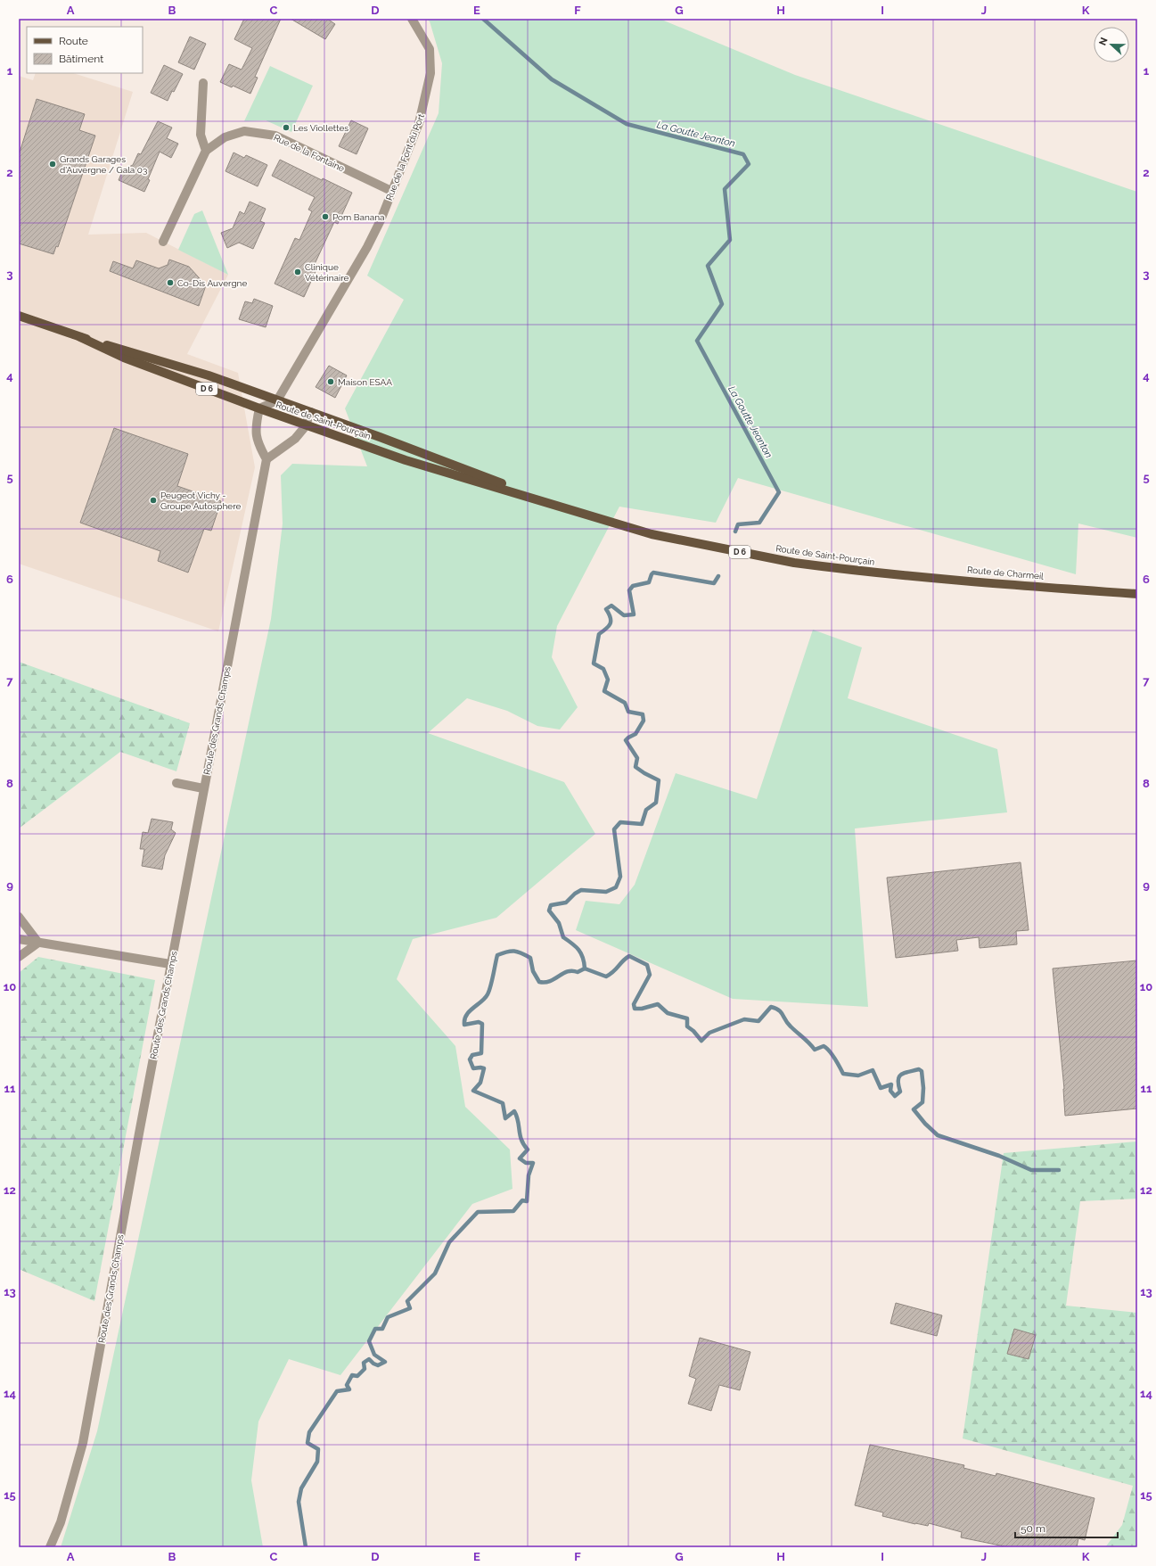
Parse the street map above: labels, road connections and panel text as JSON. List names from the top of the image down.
{
  "streets": {
    "main road": ["D 6", "Route de Saint-Pourçain", "Route de Charmeil"],
    "street": ["Rue de la Fontaine", "Rue de la Font du Port", "Route des Grands Champs"]
  },
  "crossings": [
    ["Rue de la Fontaine", "Rue de la Font du Port"],
    ["Rue de la Font du Port", "Route de Saint-Pourçain"],
    ["Route de Saint-Pourçain", "Route de Charmeil"]
  ],
  "water": ["La Goutte Jeanton"],
  "places": [
    "Les Viollettes",
    "Grands Garages d'Auvergne / Gala 03",
    "Pom Banana",
    "Clinique Vétérinaire",
    "Co-Dis Auvergne",
    "Maison ESAA",
    "Peugeot Vichy - Groupe Autosphere"
  ],
  "legend": ["Route", "Bâtiment"],
  "scale_bar": "50 m",
  "north": "left",
  "grid": {
    "columns": [
      "A",
      "B",
      "C",
      "D",
      "E",
      "F",
      "G",
      "H",
      "I",
      "J",
      "K"
    ],
    "rows": [
      "1",
      "2",
      "3",
      "4",
      "5",
      "6",
      "7",
      "8",
      "9",
      "10",
      "11",
      "12",
      "13",
      "14",
      "15"
    ]
  }
}
